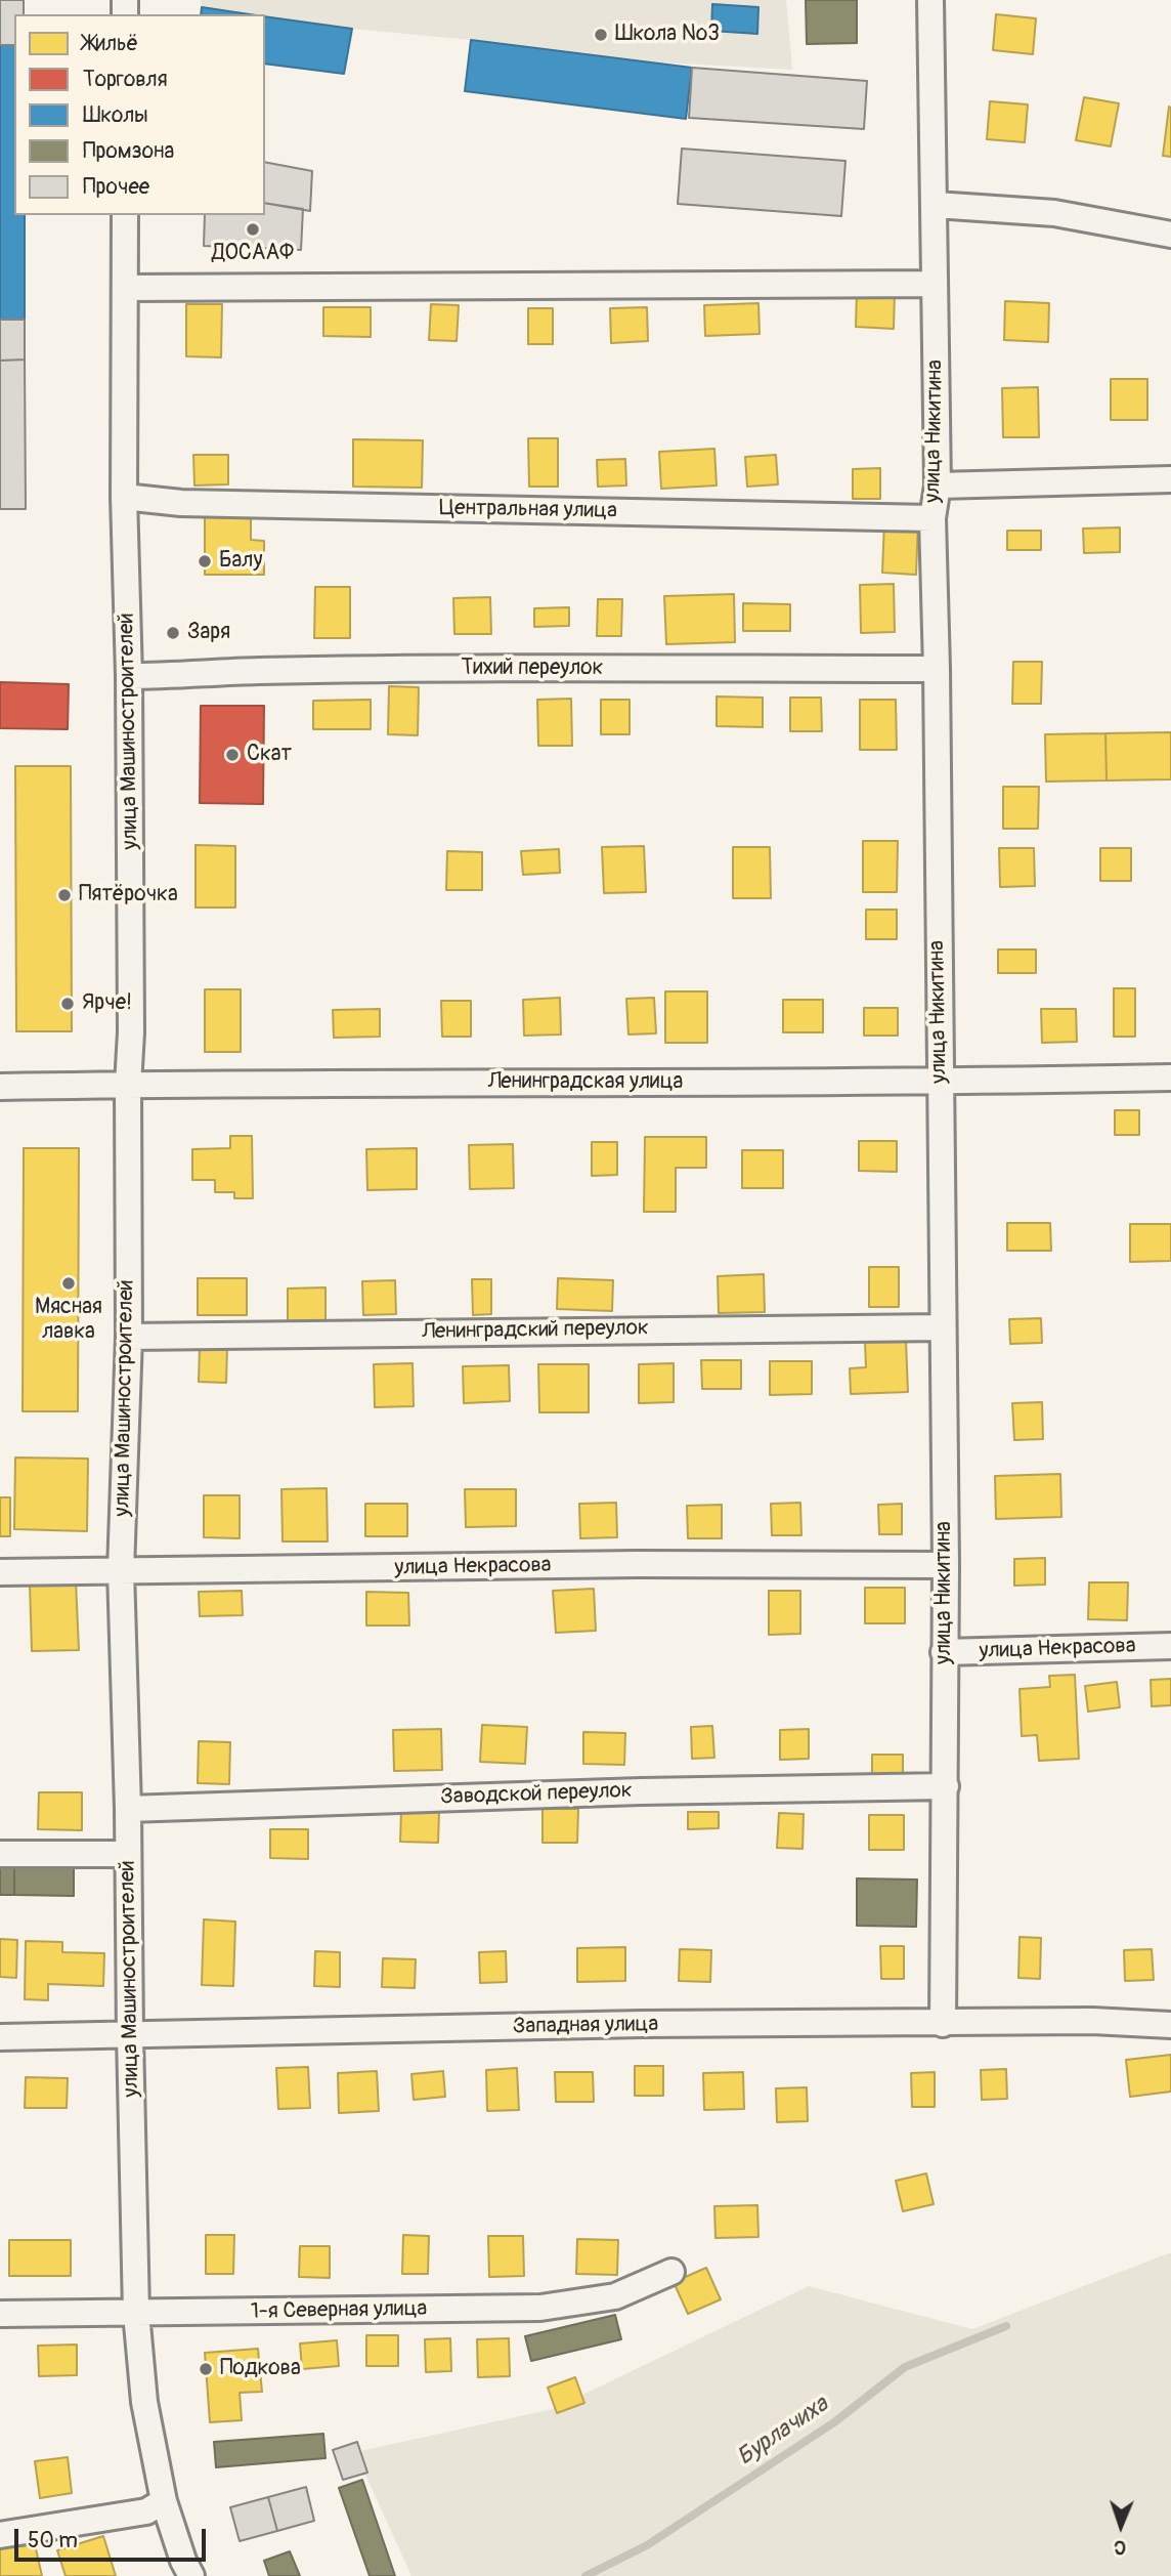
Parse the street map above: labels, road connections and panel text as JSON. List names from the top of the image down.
{
  "streets": {
    "street": [
      "улица Никитина",
      "Центральная улица",
      "Тихий переулок",
      "улица Машиностроителей",
      "Ленинградская улица",
      "Ленинградский переулок",
      "улица Некрасова",
      "Заводской переулок",
      "Западная улица",
      "1-я Северная улица"
    ]
  },
  "crossings": [
    ["улица Никитина", "Центральная улица"],
    ["улица Никитина", "Тихий переулок"],
    ["улица Никитина", "Ленинградская улица"],
    ["улица Никитина", "Ленинградский переулок"],
    ["улица Никитина", "улица Некрасова"],
    ["улица Никитина", "Заводской переулок"],
    ["улица Никитина", "Западная улица"],
    ["Центральная улица", "улица Машиностроителей"],
    ["Тихий переулок", "улица Машиностроителей"],
    ["улица Машиностроителей", "Ленинградская улица"],
    ["улица Машиностроителей", "Ленинградский переулок"],
    ["улица Машиностроителей", "улица Некрасова"],
    ["улица Машиностроителей", "Заводской переулок"],
    ["улица Машиностроителей", "Западная улица"],
    ["улица Машиностроителей", "1-я Северная улица"]
  ],
  "water": ["Бурлачиха"],
  "places": [
    "Школа №3",
    "ДОСААФ",
    "Балу",
    "Заря",
    "Скат",
    "Пятёрочка",
    "Ярче!",
    "Мясная лавка",
    "Подкова"
  ],
  "legend": [
    "Жильё",
    "Торговля",
    "Школы",
    "Промзона",
    "Прочее"
  ],
  "scale_bar": "50 m",
  "north": "bottom"
}
